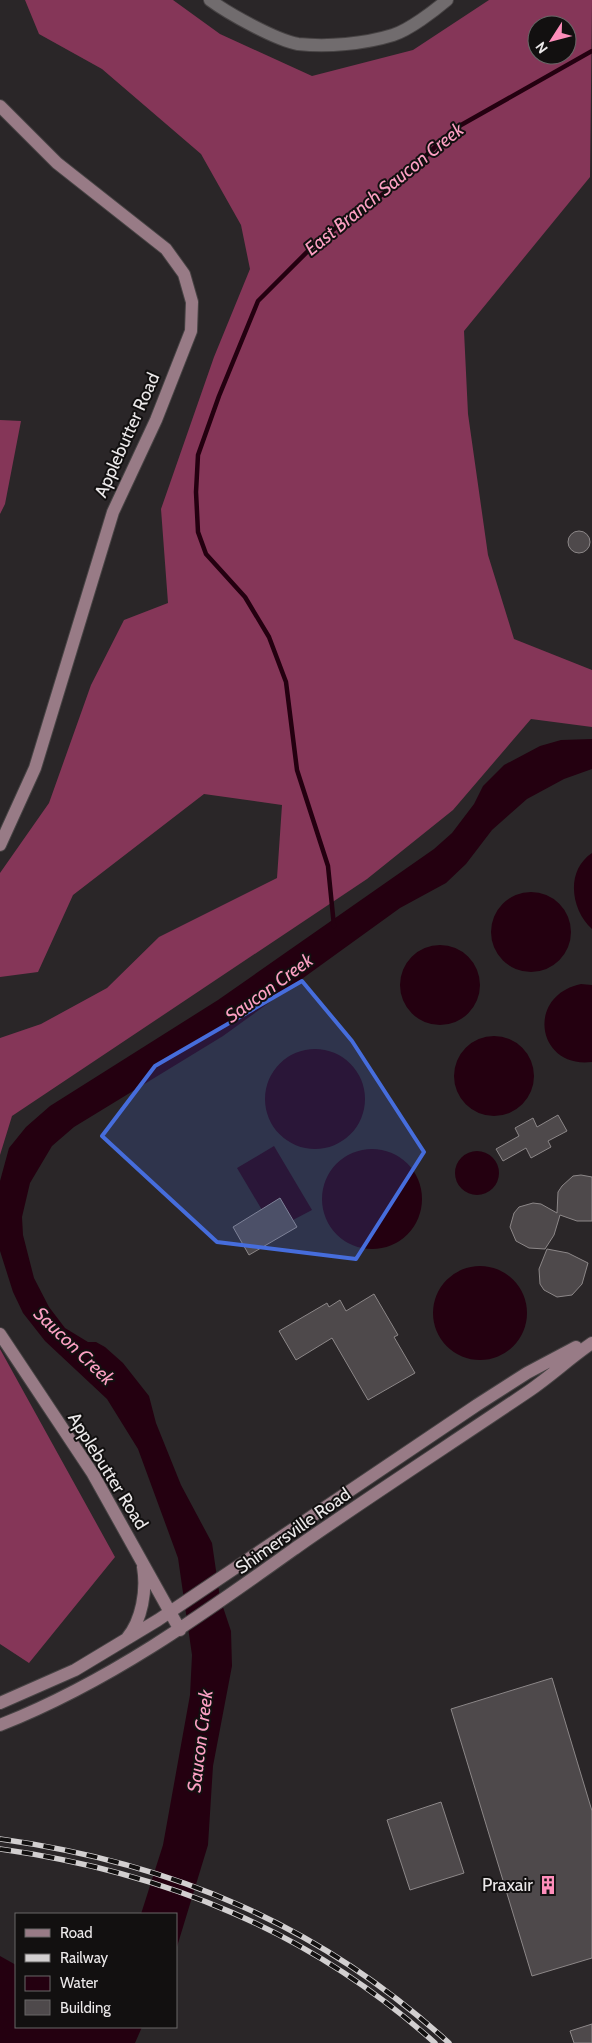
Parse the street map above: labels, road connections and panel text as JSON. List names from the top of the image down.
{
  "streets": {
    "street": ["Applebutter Road", "Shimersville Road"]
  },
  "crossings": [
    ["Applebutter Road", "Shimersville Road"]
  ],
  "water": ["East Branch Saucon Creek", "Saucon Creek"],
  "places": {
    "building": ["Praxair"]
  },
  "legend": [
    "Road",
    "Railway",
    "Water",
    "Building"
  ],
  "north": "bottom left"
}
